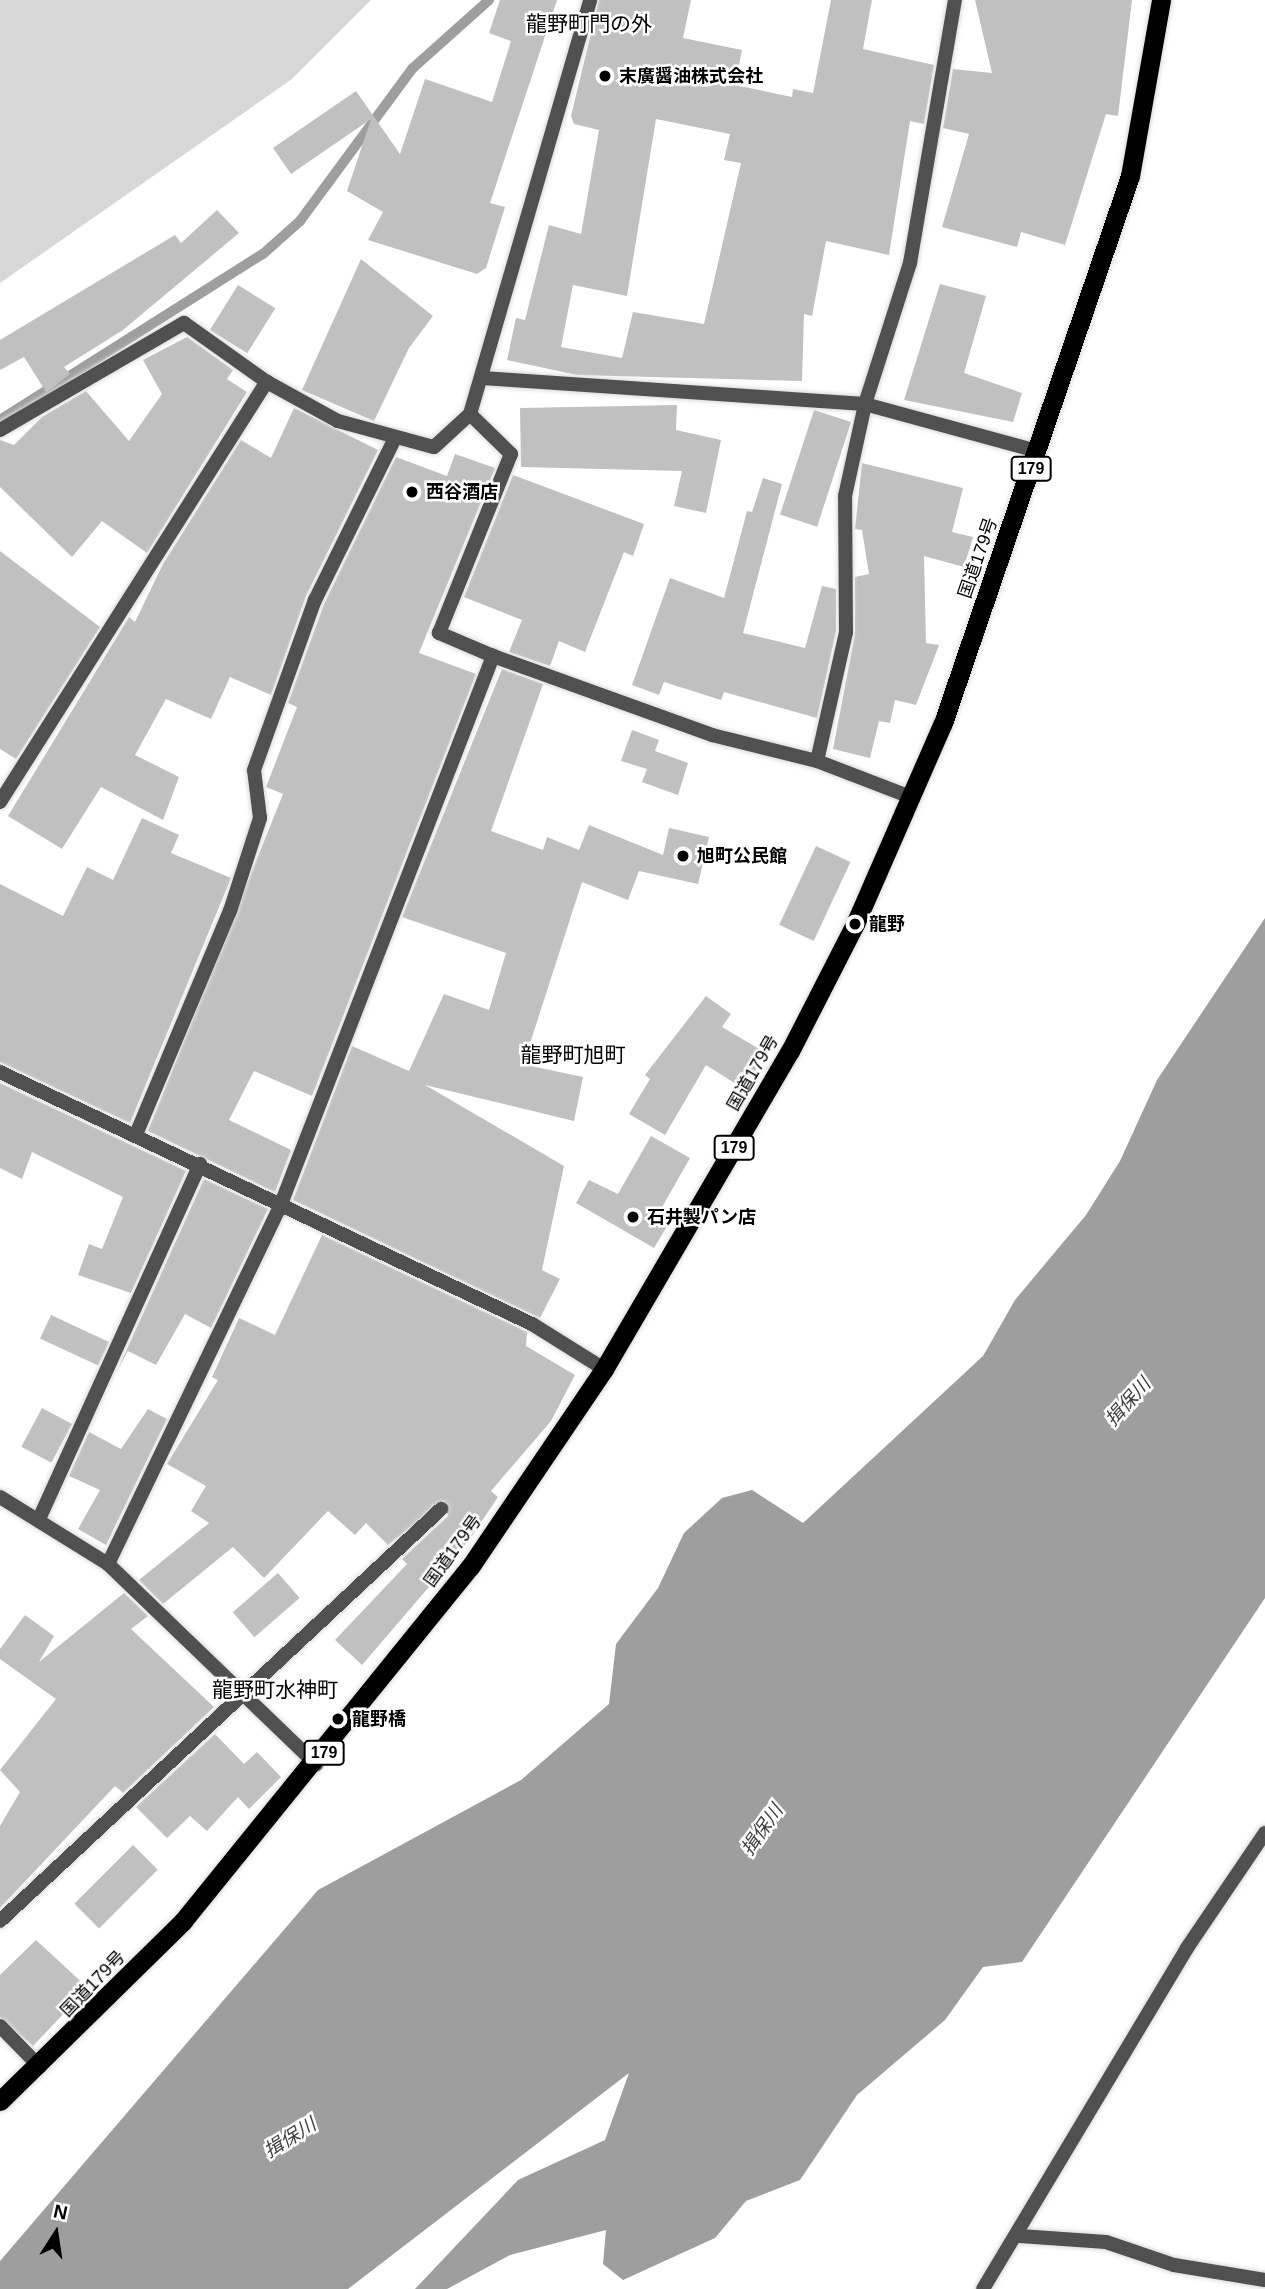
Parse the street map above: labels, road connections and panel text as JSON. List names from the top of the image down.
{
  "streets": {
    "highway": ["179", "国道179号"]
  },
  "districts": ["龍野町門の外", "龍野町旭町", "龍野町水神町"],
  "water": ["揖保川"],
  "places": [
    "末廣醤油株式会社",
    "西谷酒店",
    "旭町公民館",
    "龍野",
    "石井製パン店",
    "龍野橋"
  ],
  "north": "top"
}
